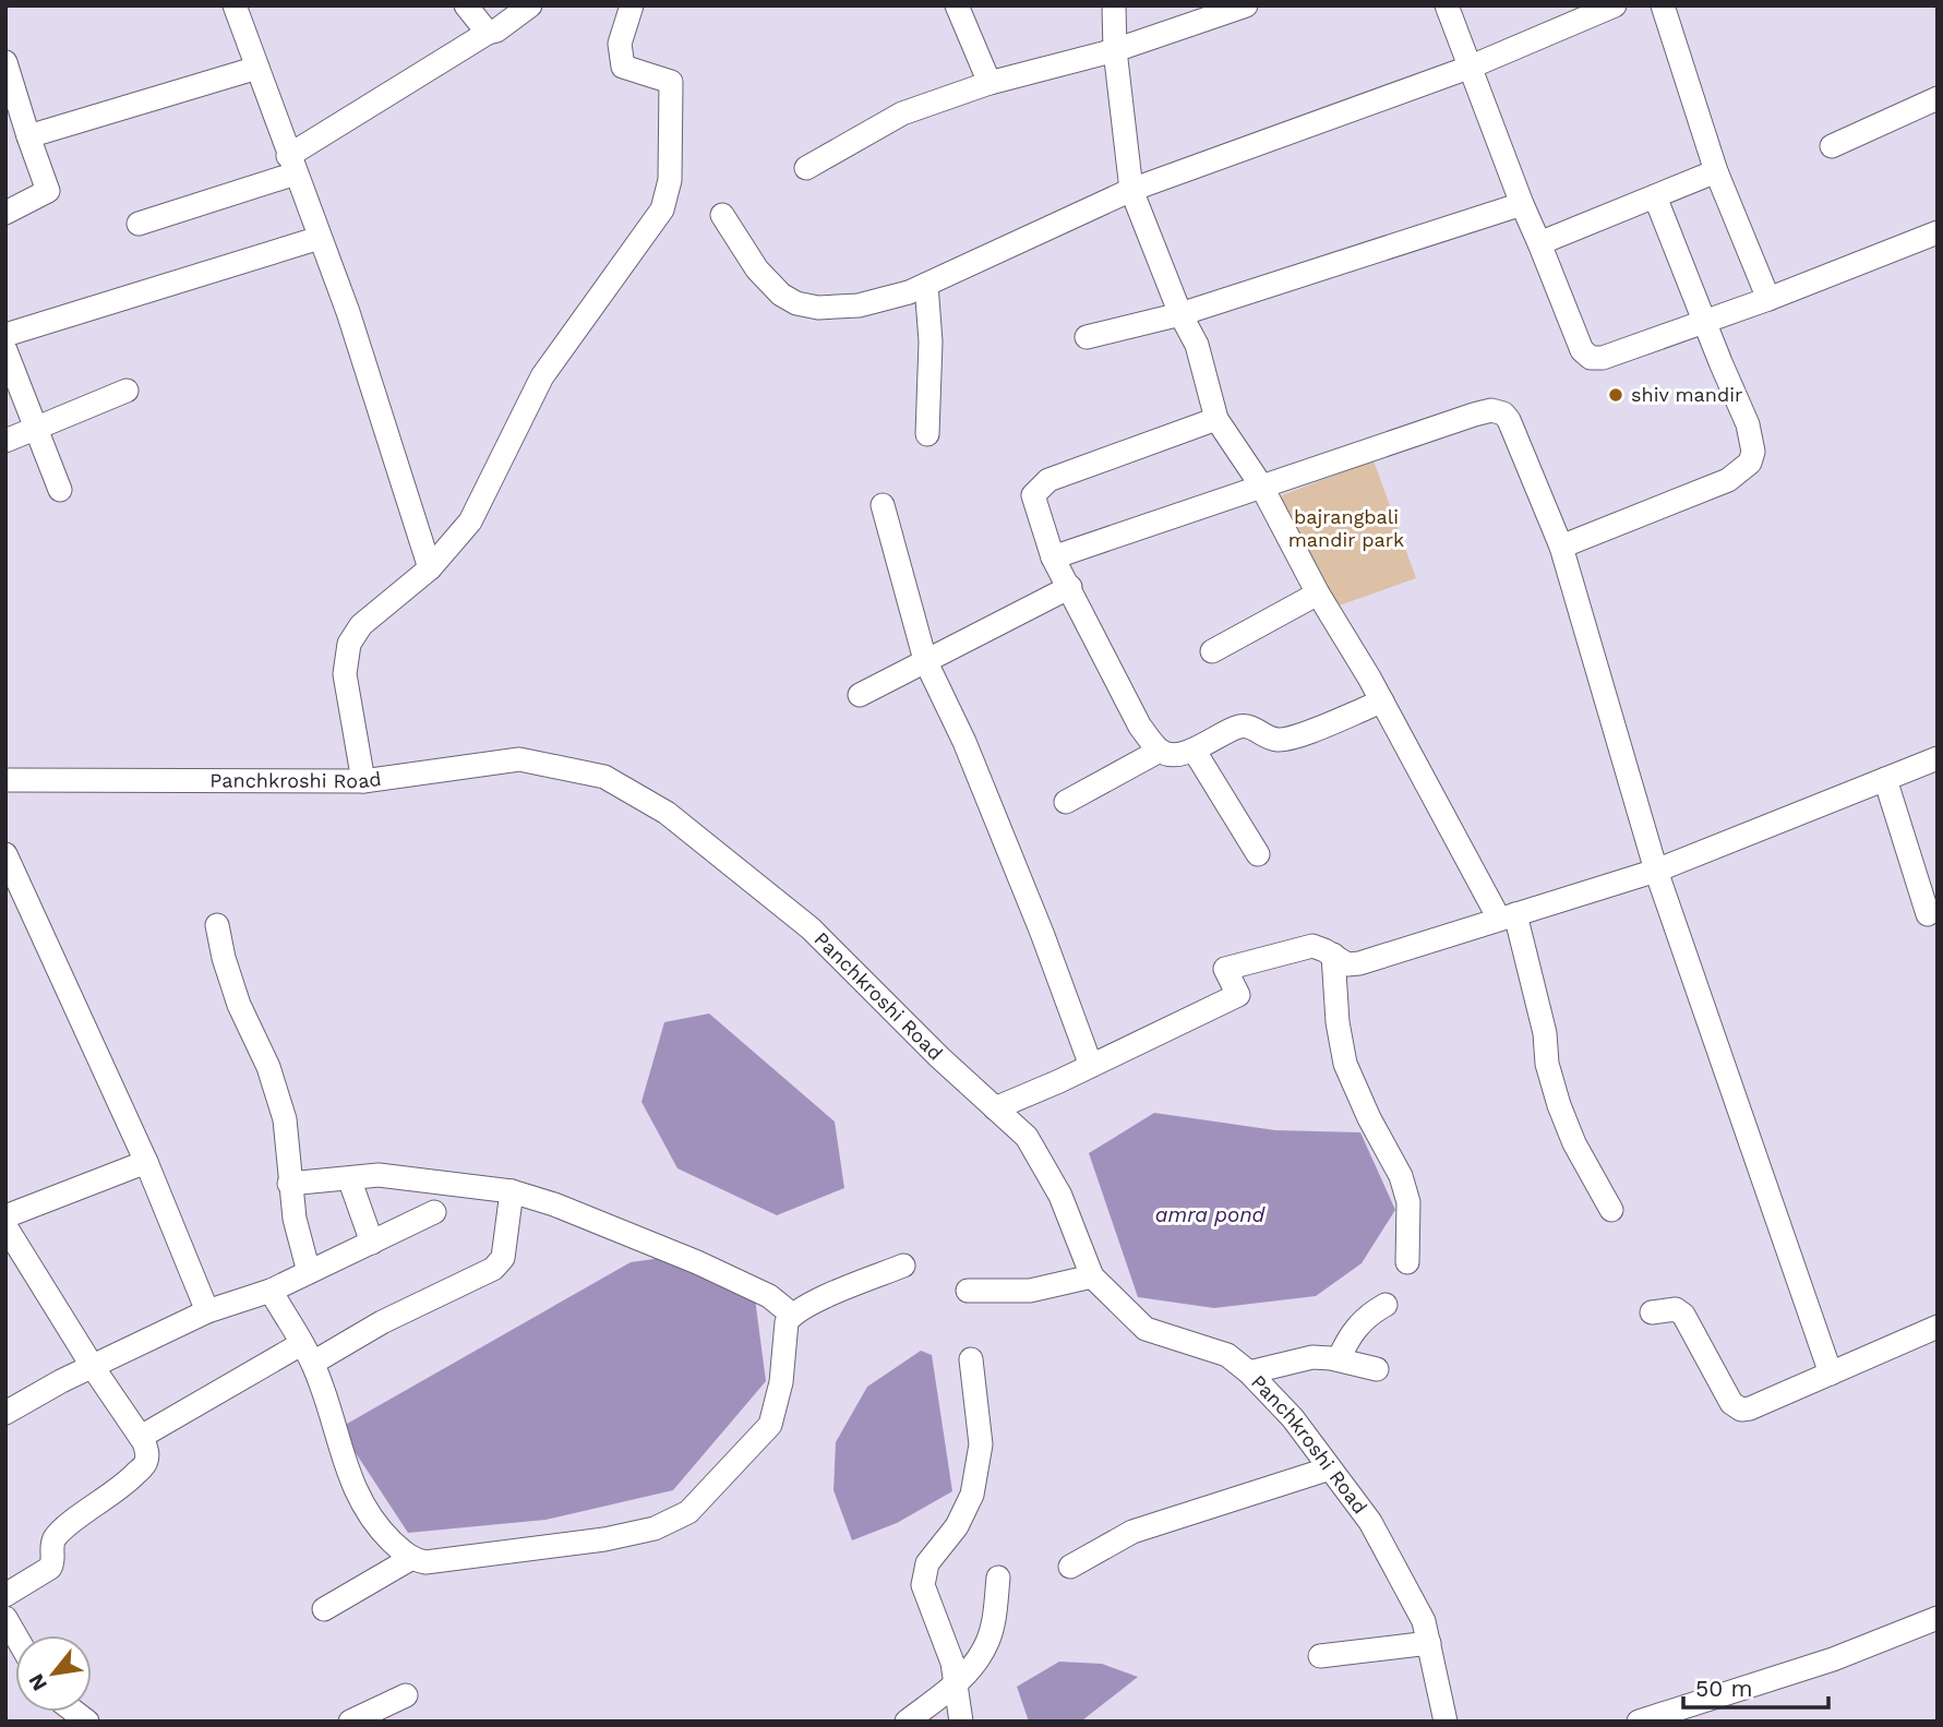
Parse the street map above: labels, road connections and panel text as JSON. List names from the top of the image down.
{
  "streets": {
    "street": ["Panchkroshi Road"]
  },
  "water": ["amra pond"],
  "parks": ["bajrangbali mandir park"],
  "places": ["shiv mandir"],
  "scale_bar": "50 m",
  "north": "bottom left"
}
